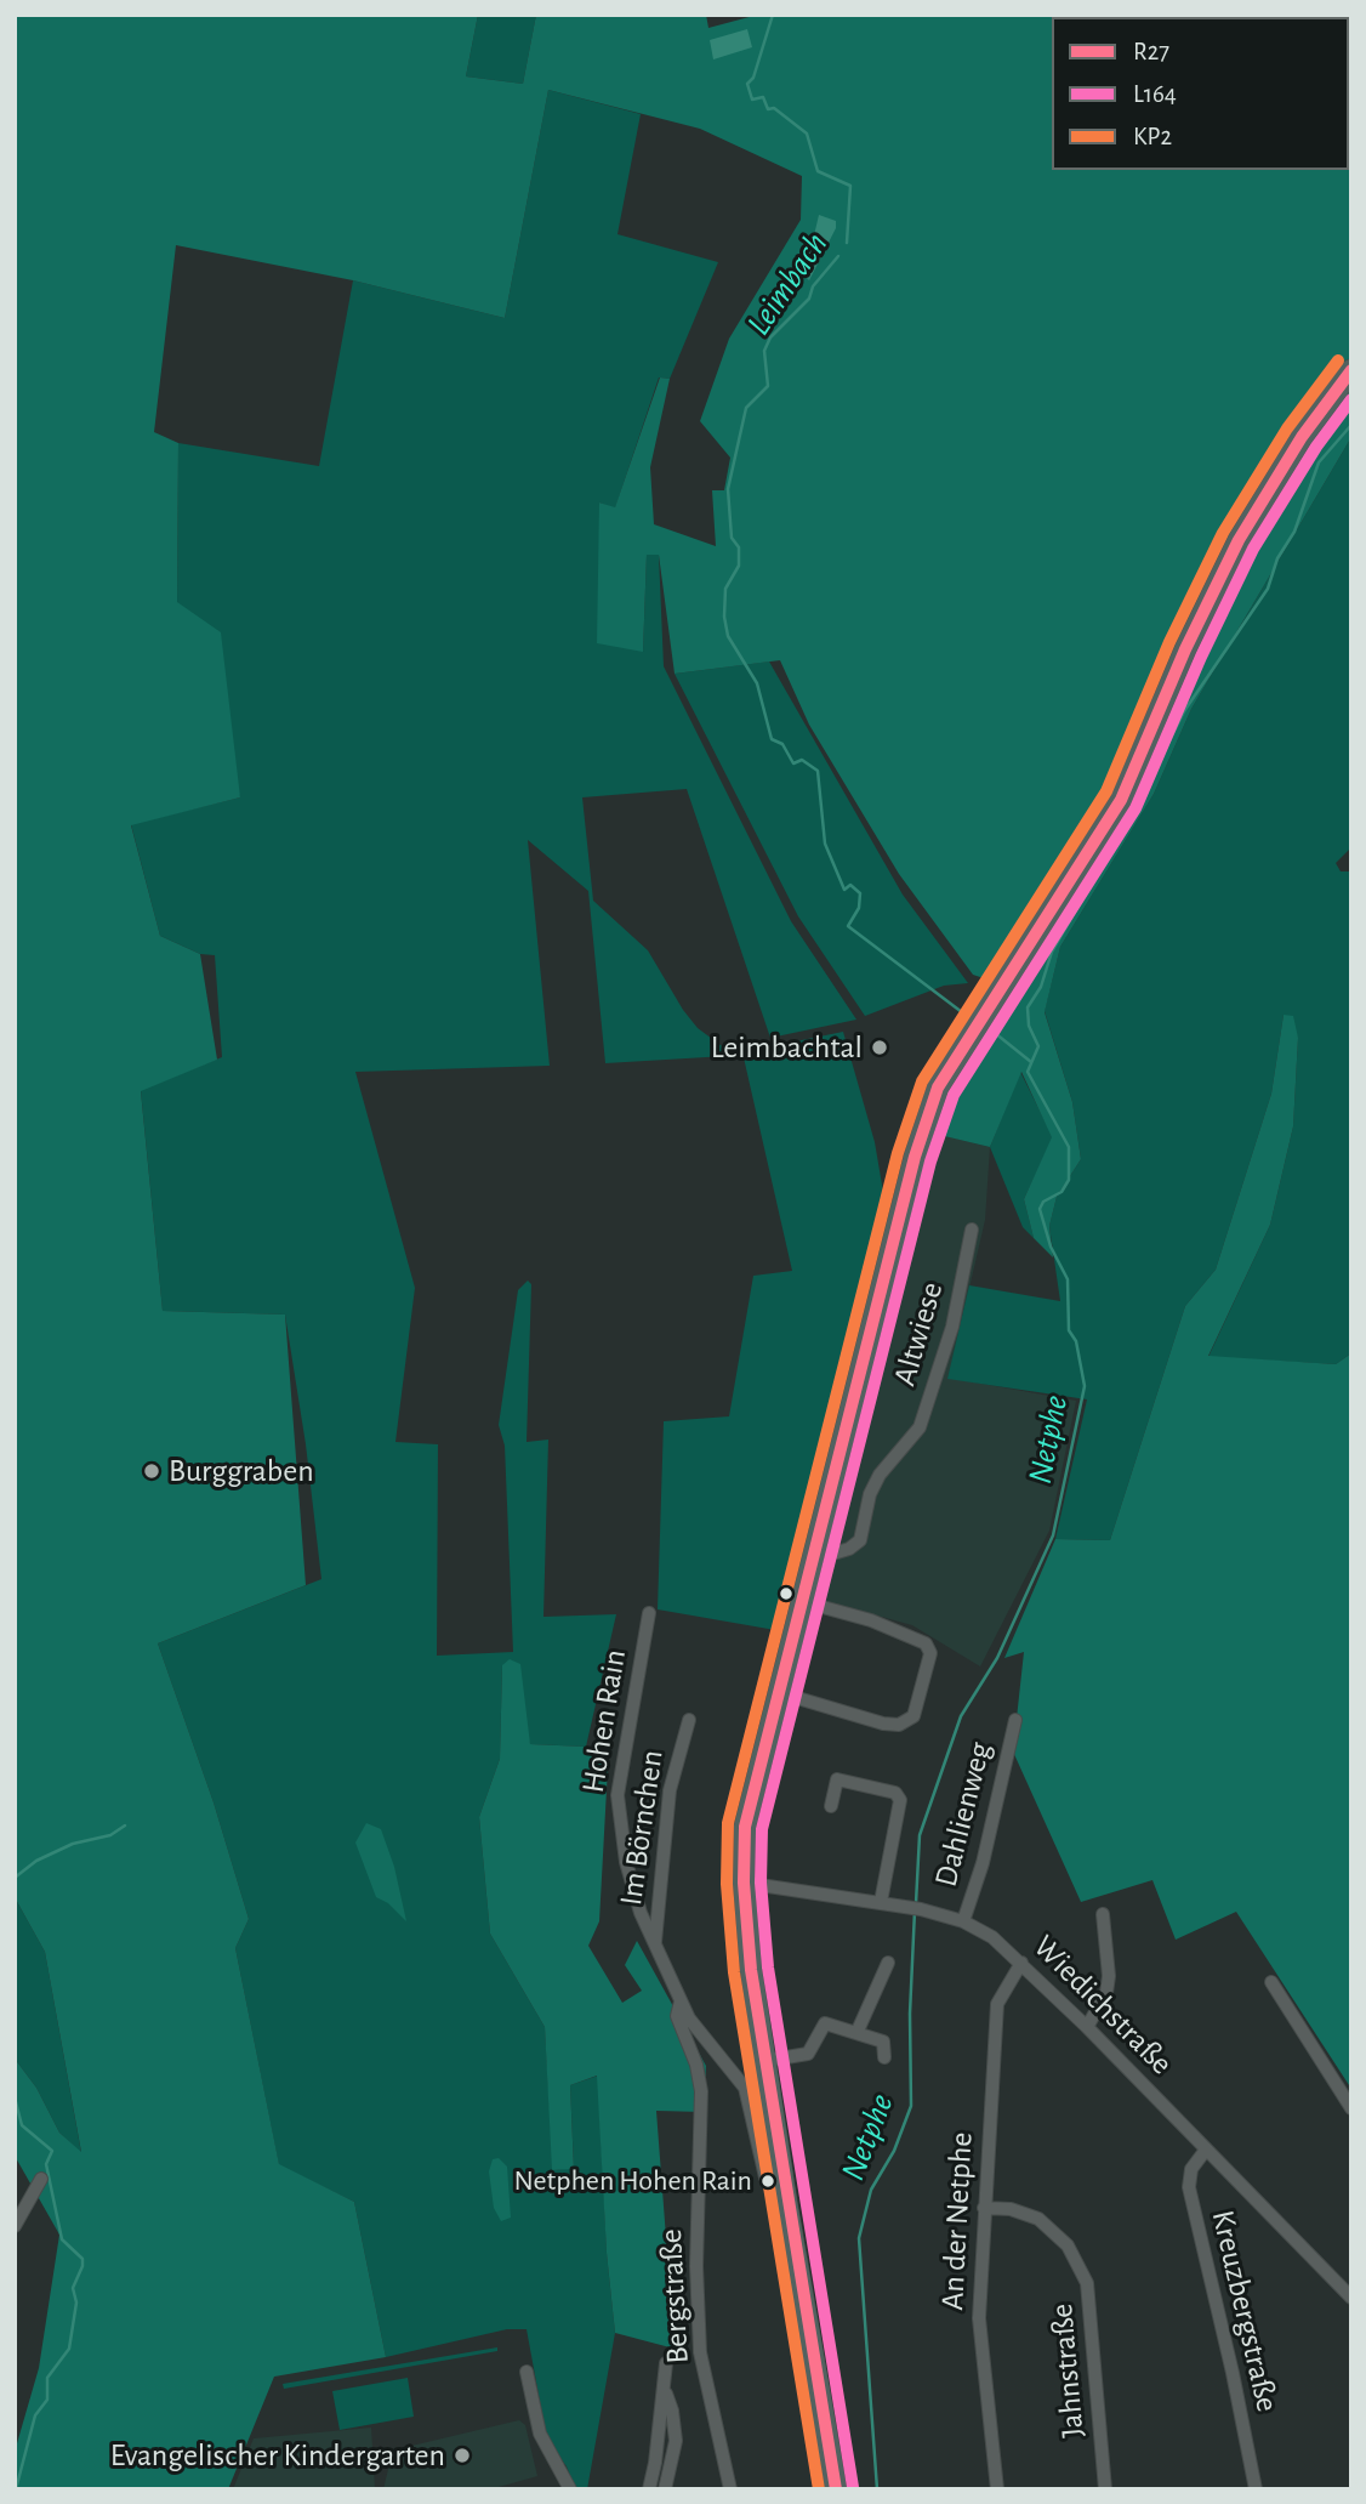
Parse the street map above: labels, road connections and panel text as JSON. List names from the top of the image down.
{
  "streets": {
    "street": [
      "Altwiese",
      "Hohen Rain",
      "Dahlienweg",
      "Im Börnchen",
      "Wiedichstraße",
      "An der Netphe",
      "Bergstraße",
      "Kreuzbergstraße",
      "Jahnstraße"
    ]
  },
  "crossings": [
    ["Hohen Rain", "Im Börnchen"],
    ["Hohen Rain", "Bergstraße"],
    ["Dahlienweg", "Wiedichstraße"],
    ["Wiedichstraße", "An der Netphe"],
    ["Wiedichstraße", "Kreuzbergstraße"],
    ["An der Netphe", "Jahnstraße"]
  ],
  "water": ["Leimbach", "Netphe"],
  "places": [
    "Leimbachtal",
    "Burggraben",
    "Netphen Hohen Rain",
    "Evangelischer Kindergarten"
  ],
  "lines": ["transit line KP2", "transit line R27", "transit line L164"],
  "legend": ["R27", "L164", "KP2"]
}
